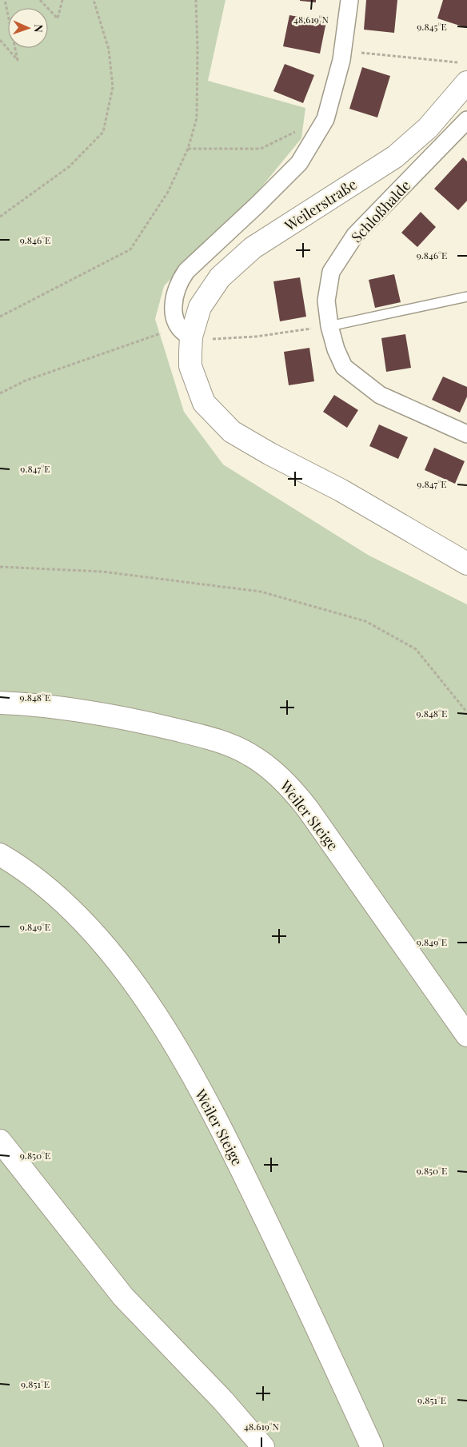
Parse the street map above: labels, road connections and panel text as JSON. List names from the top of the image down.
{
  "streets": {
    "street": ["Weilerstraße", "Schloßhalde", "Weiler Steige"]
  },
  "north": "right",
  "coordinates": [
    "48.619°N",
    "9.845°E",
    "9.846°E",
    "9.847°E",
    "9.848°E",
    "9.849°E",
    "9.850°E",
    "9.851°E"
  ]
}
